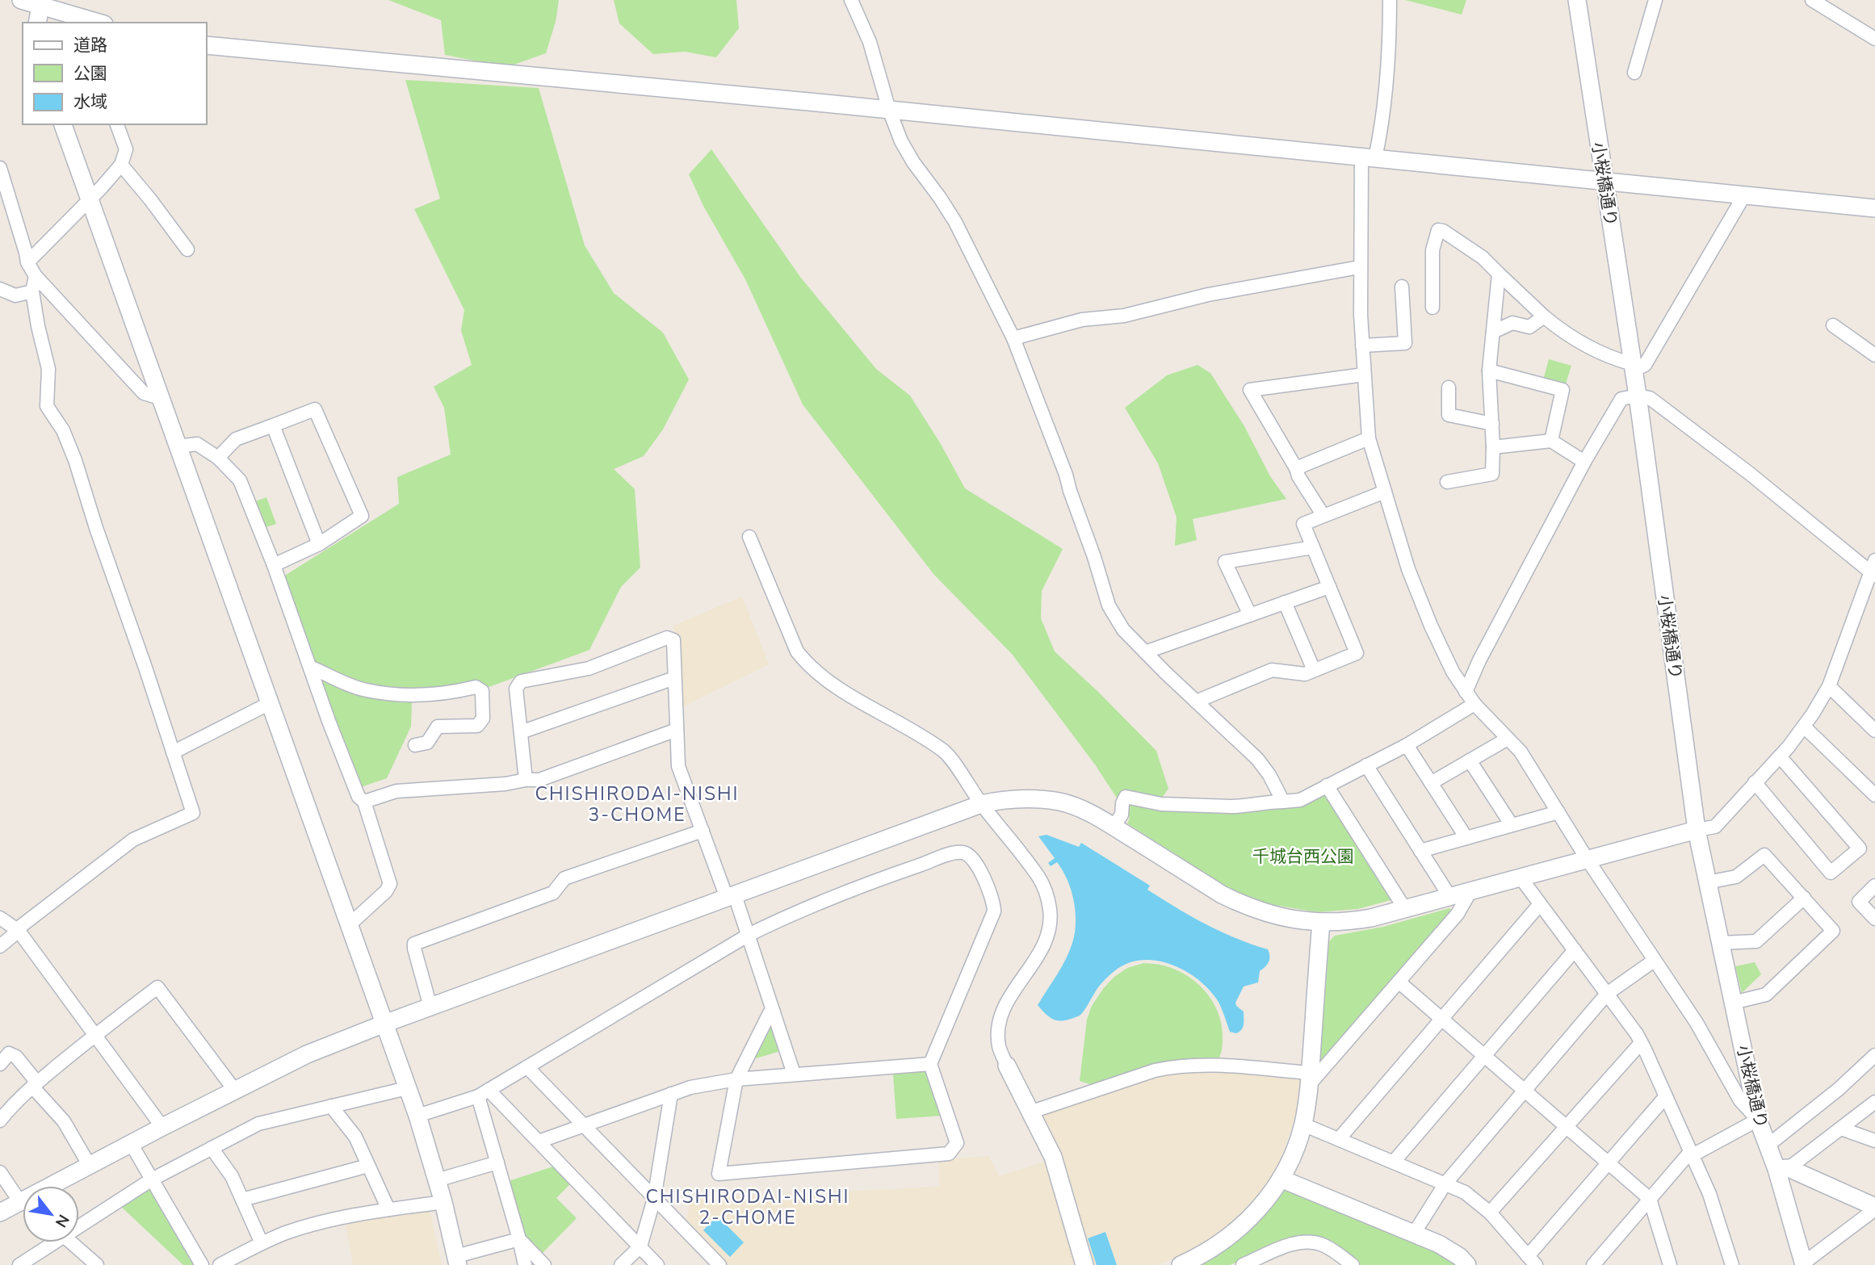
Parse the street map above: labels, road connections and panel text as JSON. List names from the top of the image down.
{
  "streets": {
    "street": ["小桜橋通り"]
  },
  "districts": ["CHISHIRODAI-NISHI 3-CHOME", "CHISHIRODAI-NISHI 2-CHOME"],
  "parks": ["千城台西公園"],
  "legend": ["道路", "公園", "水域"],
  "north": "bottom right"
}
